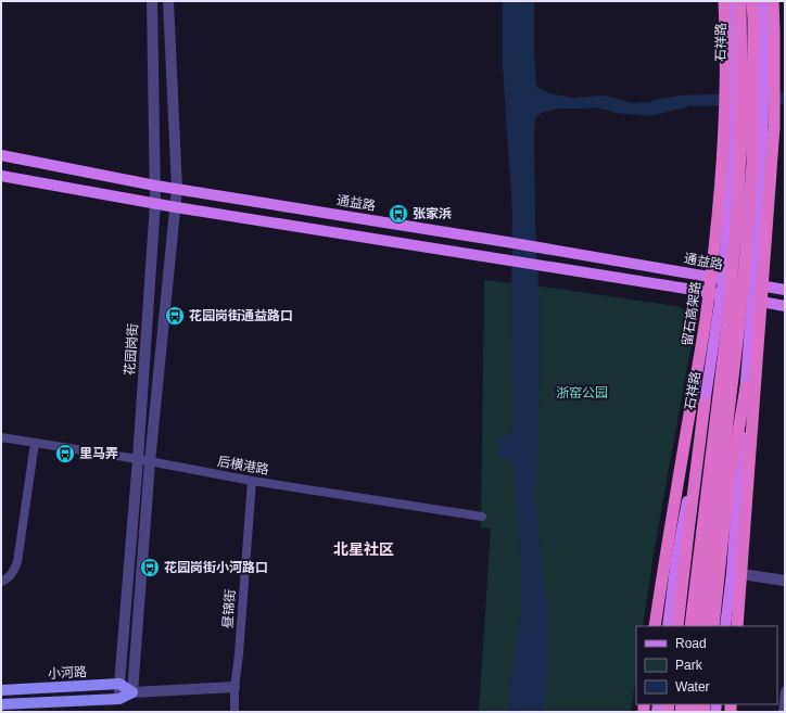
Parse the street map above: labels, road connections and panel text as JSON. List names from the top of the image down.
{
  "streets": {
    "highway": ["留石高架路"],
    "main road": ["石祥路", "通益路", "小河路"],
    "street": ["花园岗街", "后横港路", "昼锦街"]
  },
  "crossings": [
    ["石祥路", "通益路"],
    ["通益路", "花园岗街"],
    ["花园岗街", "后横港路"],
    ["花园岗街", "小河路"],
    ["后横港路", "昼锦街"]
  ],
  "districts": ["北星社区"],
  "parks": ["浙窑公园"],
  "places": {
    "bus stop": [
      "张家浜",
      "花园岗街通益路口",
      "里马弄",
      "花园岗街小河路口"
    ]
  },
  "legend": ["Road", "Park", "Water"]
}
